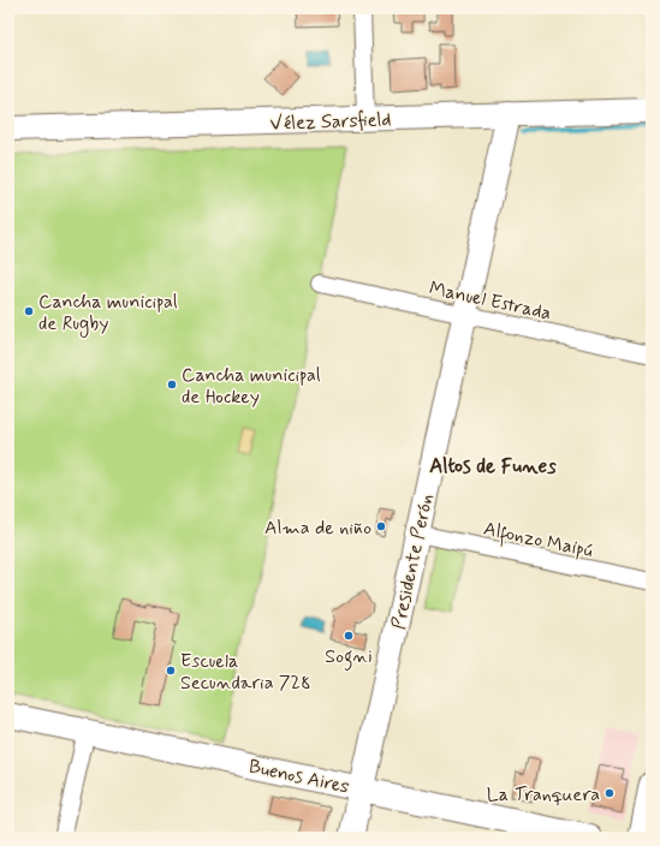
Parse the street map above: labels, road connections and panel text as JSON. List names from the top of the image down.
{
  "streets": {
    "main road": ["Vélez Sarsfield", "Presidente Perón", "Buenos Aires"],
    "street": ["Manuel Estrada", "Alfonzo Maipú"]
  },
  "crossings": [
    ["Vélez Sarsfield", "Presidente Perón"],
    ["Manuel Estrada", "Presidente Perón"],
    ["Alfonzo Maipú", "Presidente Perón"],
    ["Presidente Perón", "Buenos Aires"]
  ],
  "districts": ["Altos de Funes"],
  "places": [
    "Cancha municipal de Rugby",
    "Cancha municipal de Hockey",
    "Alma de niño",
    "Sogni",
    "Escuela Secundaria 728",
    "La Tranquera"
  ]
}
